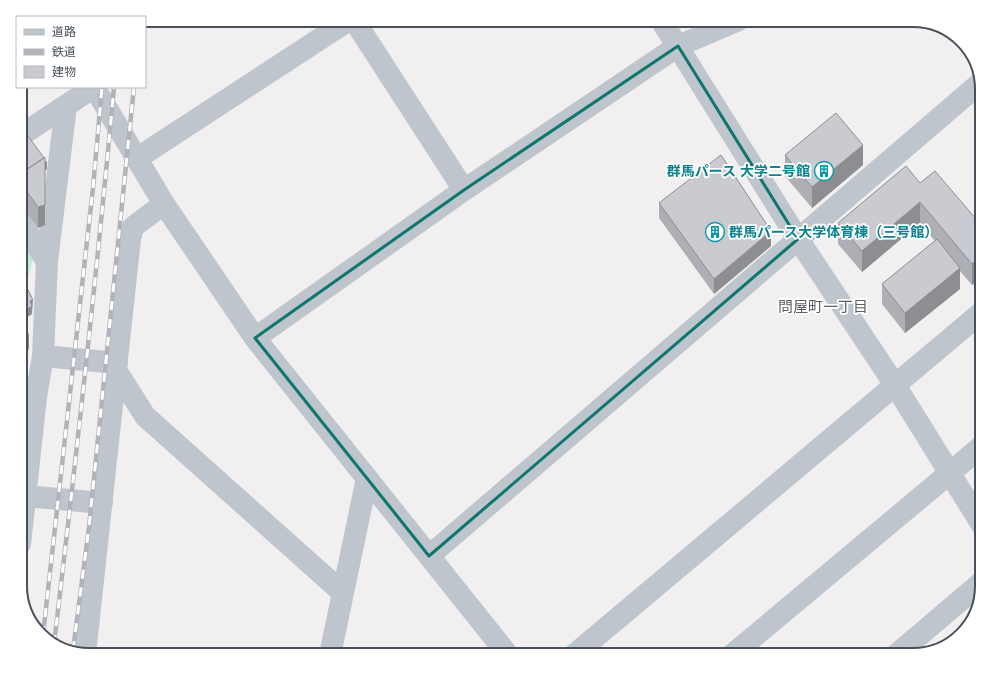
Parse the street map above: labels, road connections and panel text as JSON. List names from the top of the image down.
{
  "districts": ["問屋町一丁目"],
  "places": {
    "building": ["群馬パース 大学二号館", "群馬パース大学体育棟（三号館）"]
  },
  "legend": ["道路", "鉄道", "建物"]
}
